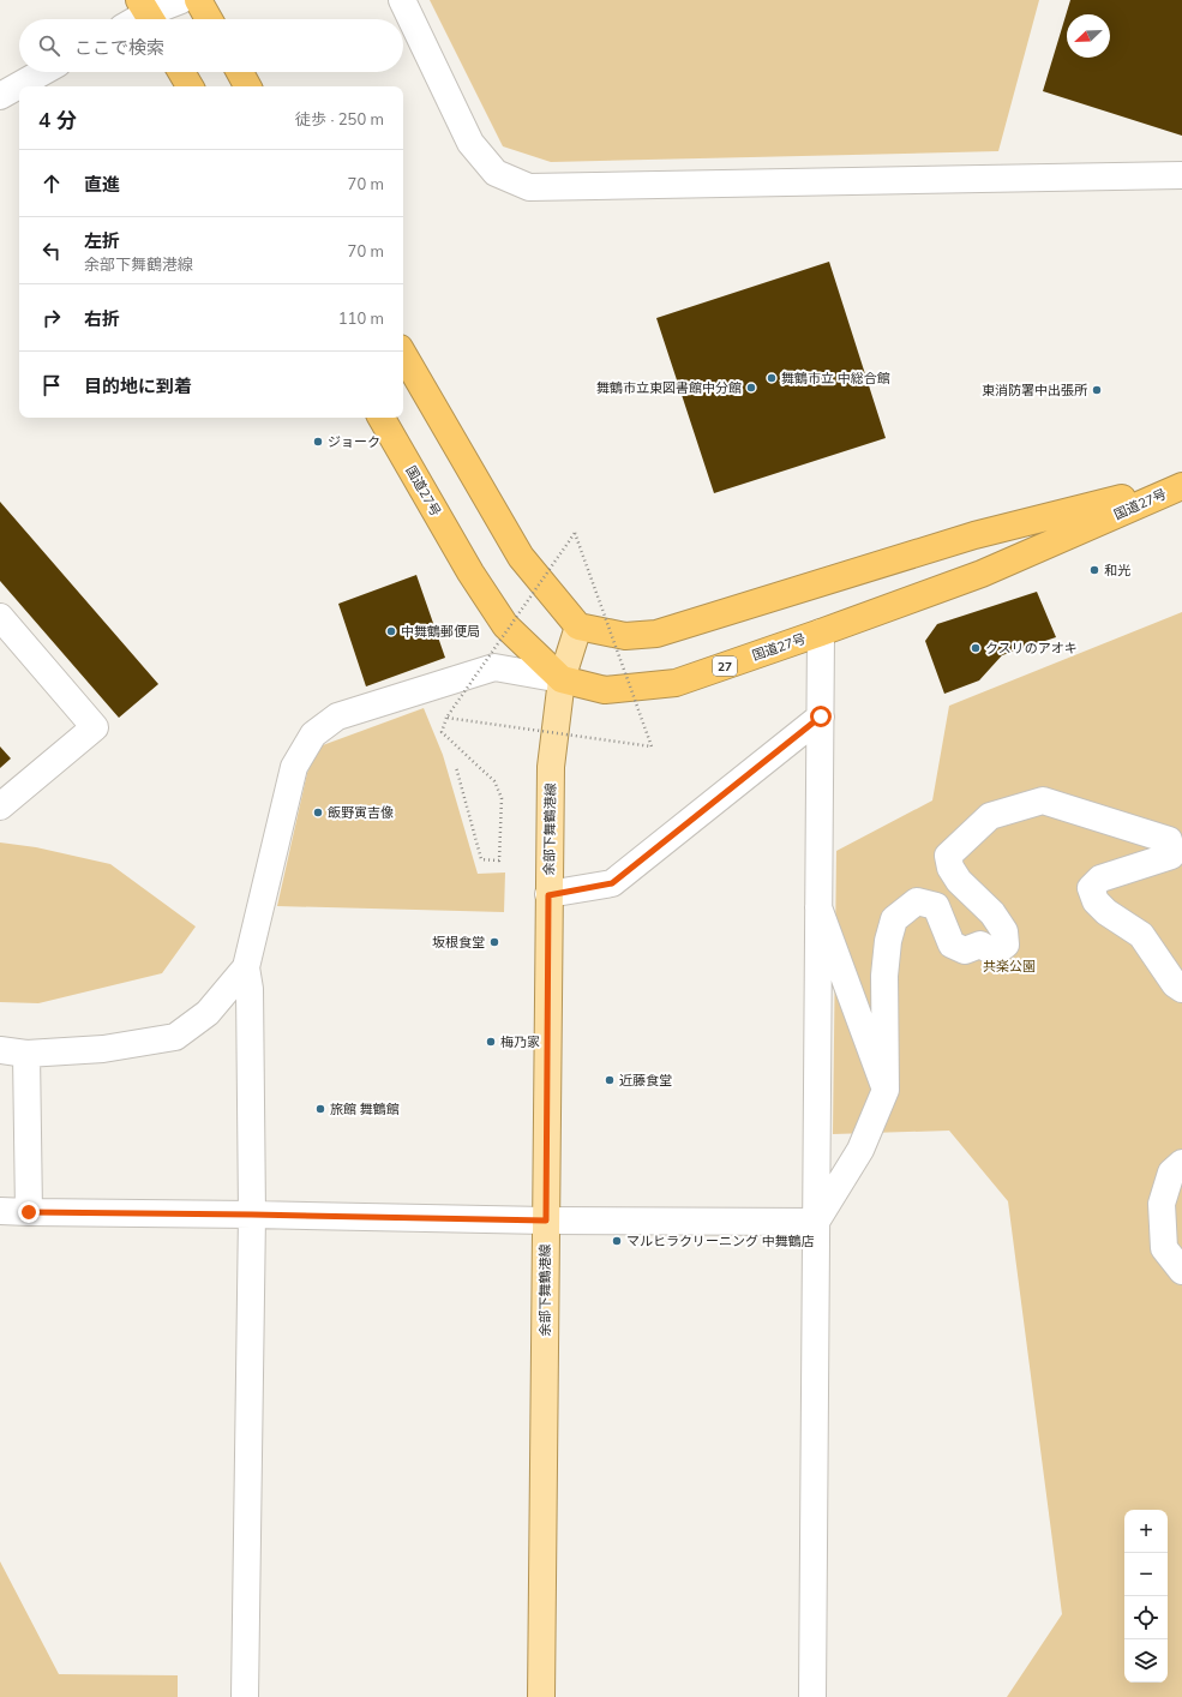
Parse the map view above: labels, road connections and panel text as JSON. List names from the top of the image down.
{
  "streets": {
    "highway": ["国道27号", "27"],
    "main road": ["余部下舞鶴港線"]
  },
  "crossings": [
    ["国道27号", "余部下舞鶴港線"]
  ],
  "parks": ["共楽公園"],
  "places": [
    "舞鶴市立 中総合館",
    "舞鶴市立東図書館中分館",
    "東消防署中出張所",
    "ジョーク",
    "和光",
    "中舞鶴郵便局",
    "クスリのアオキ",
    "飯野寅吉像",
    "坂根食堂",
    "梅乃家",
    "近藤食堂",
    "旅館 舞鶴館",
    "マルヒラクリーニング 中舞鶴店"
  ],
  "north": "bottom left",
  "page": {
    "search": "ここで検索",
    "heading": ["4 分", "徒歩 · 250 m"],
    "list": [
      ["直進", "70 m"],
      ["左折", "余部下舞鶴港線", "70 m"],
      ["右折", "110 m"],
      "目的地に到着"
    ],
    "map_buttons": ["+", "−"]
  }
}
